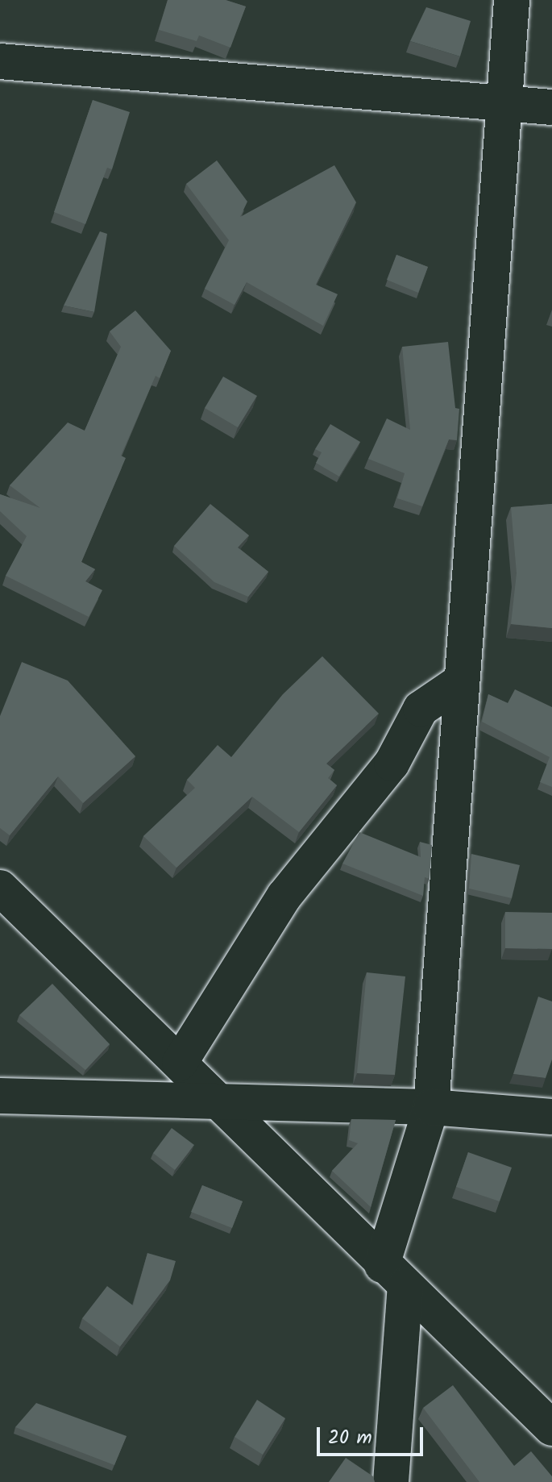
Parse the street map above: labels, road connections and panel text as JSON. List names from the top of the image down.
{
  "scale_bar": "20 m"
}
